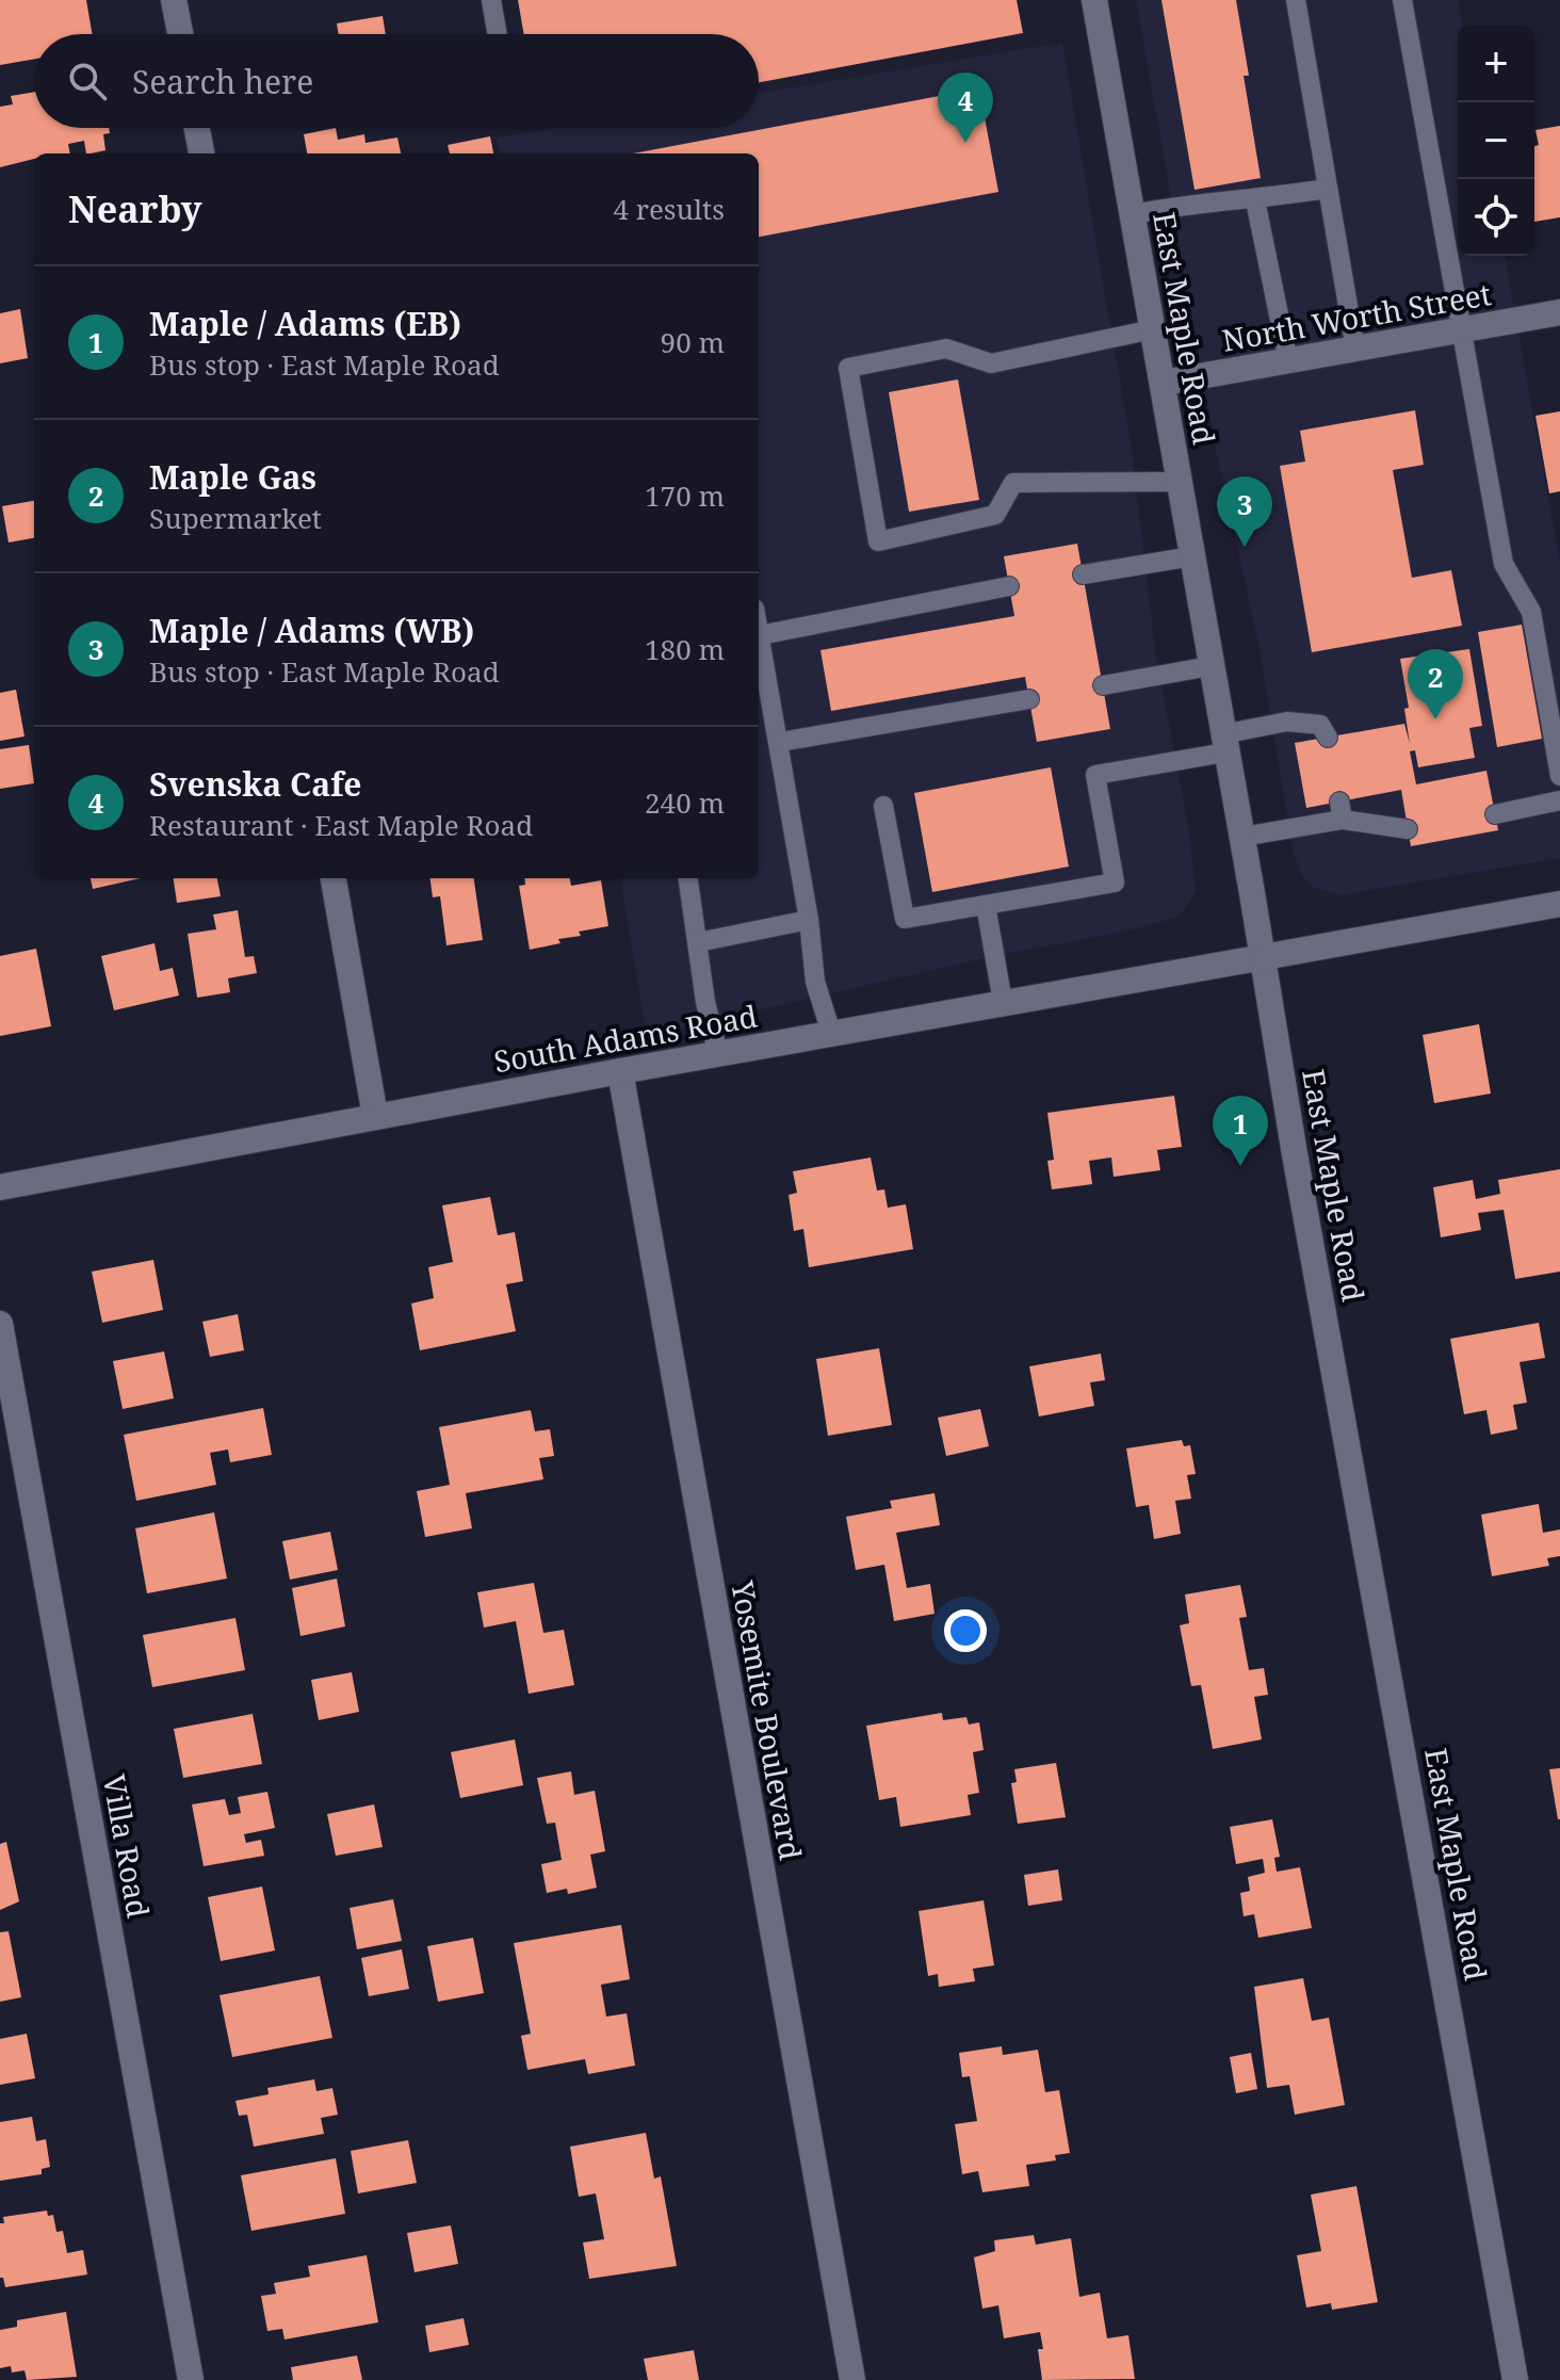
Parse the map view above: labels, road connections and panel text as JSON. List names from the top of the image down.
{
  "streets": {
    "street": [
      "North Worth Street",
      "East Maple Road",
      "South Adams Road",
      "Yosemite Boulevard",
      "Villa Road"
    ]
  },
  "crossings": [
    ["North Worth Street", "East Maple Road"],
    ["East Maple Road", "South Adams Road"],
    ["South Adams Road", "Yosemite Boulevard"]
  ],
  "page": {
    "map_buttons": ["+", "−"],
    "search": "Search here",
    "pins": [
      "4",
      "3",
      "2",
      "1"
    ],
    "heading": ["Nearby", "4 results"],
    "list": [
      {
        "mark": "1",
        "name": "Maple / Adams (EB)",
        "note": "Bus stop · East Maple Road",
        "value": "90 m"
      },
      {
        "mark": "2",
        "name": "Maple Gas",
        "note": "Supermarket",
        "value": "170 m"
      },
      {
        "mark": "3",
        "name": "Maple / Adams (WB)",
        "note": "Bus stop · East Maple Road",
        "value": "180 m"
      },
      {
        "mark": "4",
        "name": "Svenska Cafe",
        "note": "Restaurant · East Maple Road",
        "value": "240 m"
      }
    ]
  }
}
